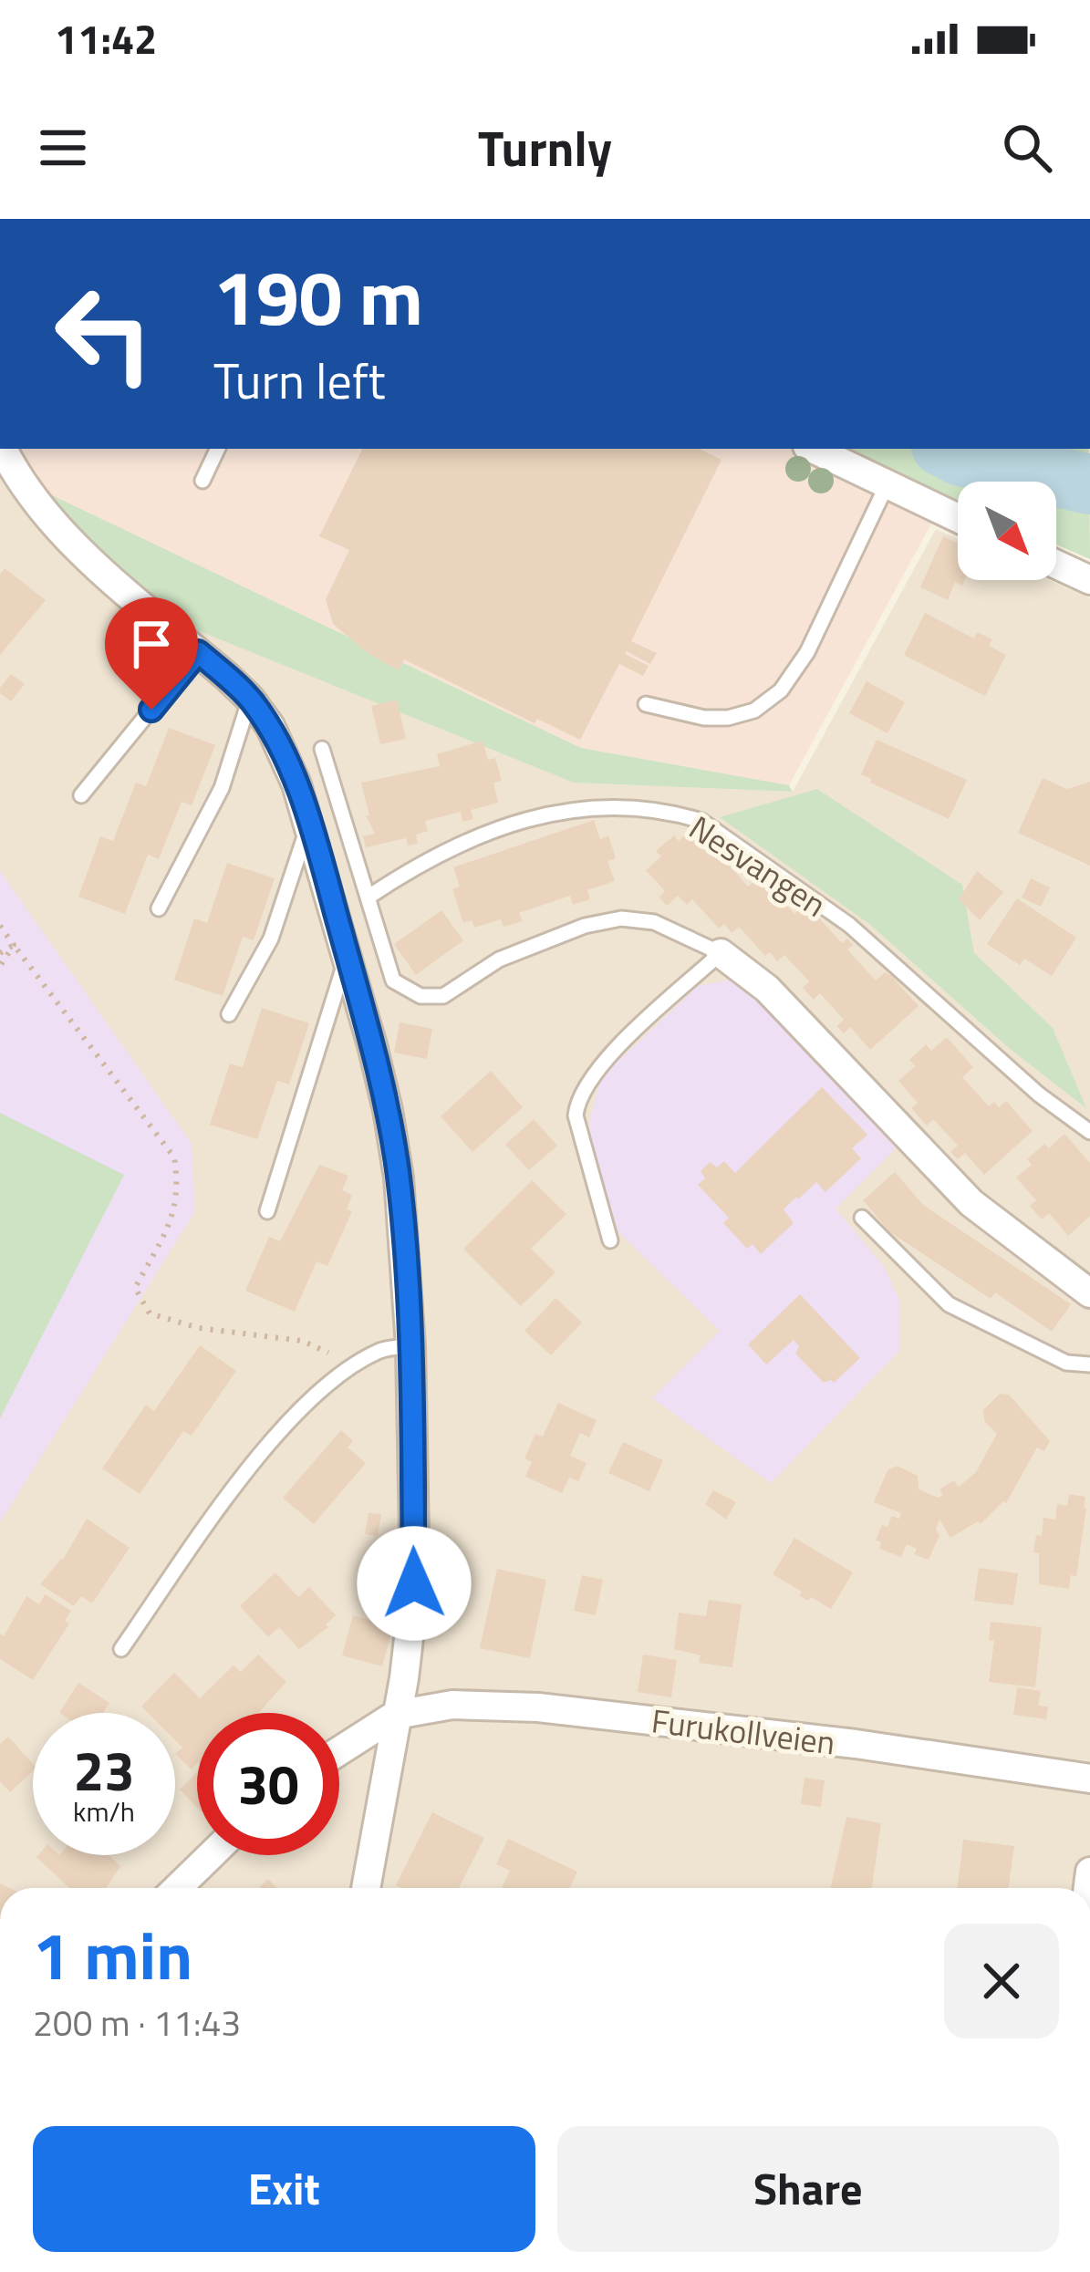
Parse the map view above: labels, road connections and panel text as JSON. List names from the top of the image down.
{
  "streets": {
    "street": ["Furukollveien"],
    "lane": ["Nesvangen"]
  },
  "north": "bottom right",
  "page": {
    "status": "11:42",
    "header": "Turnly",
    "turn": ["190 m", "Turn left"],
    "speed": "23 km/h",
    "limit": "30",
    "heading": ["1 min", "200 m · 11:43"],
    "buttons": ["Exit", "Share"]
  }
}
